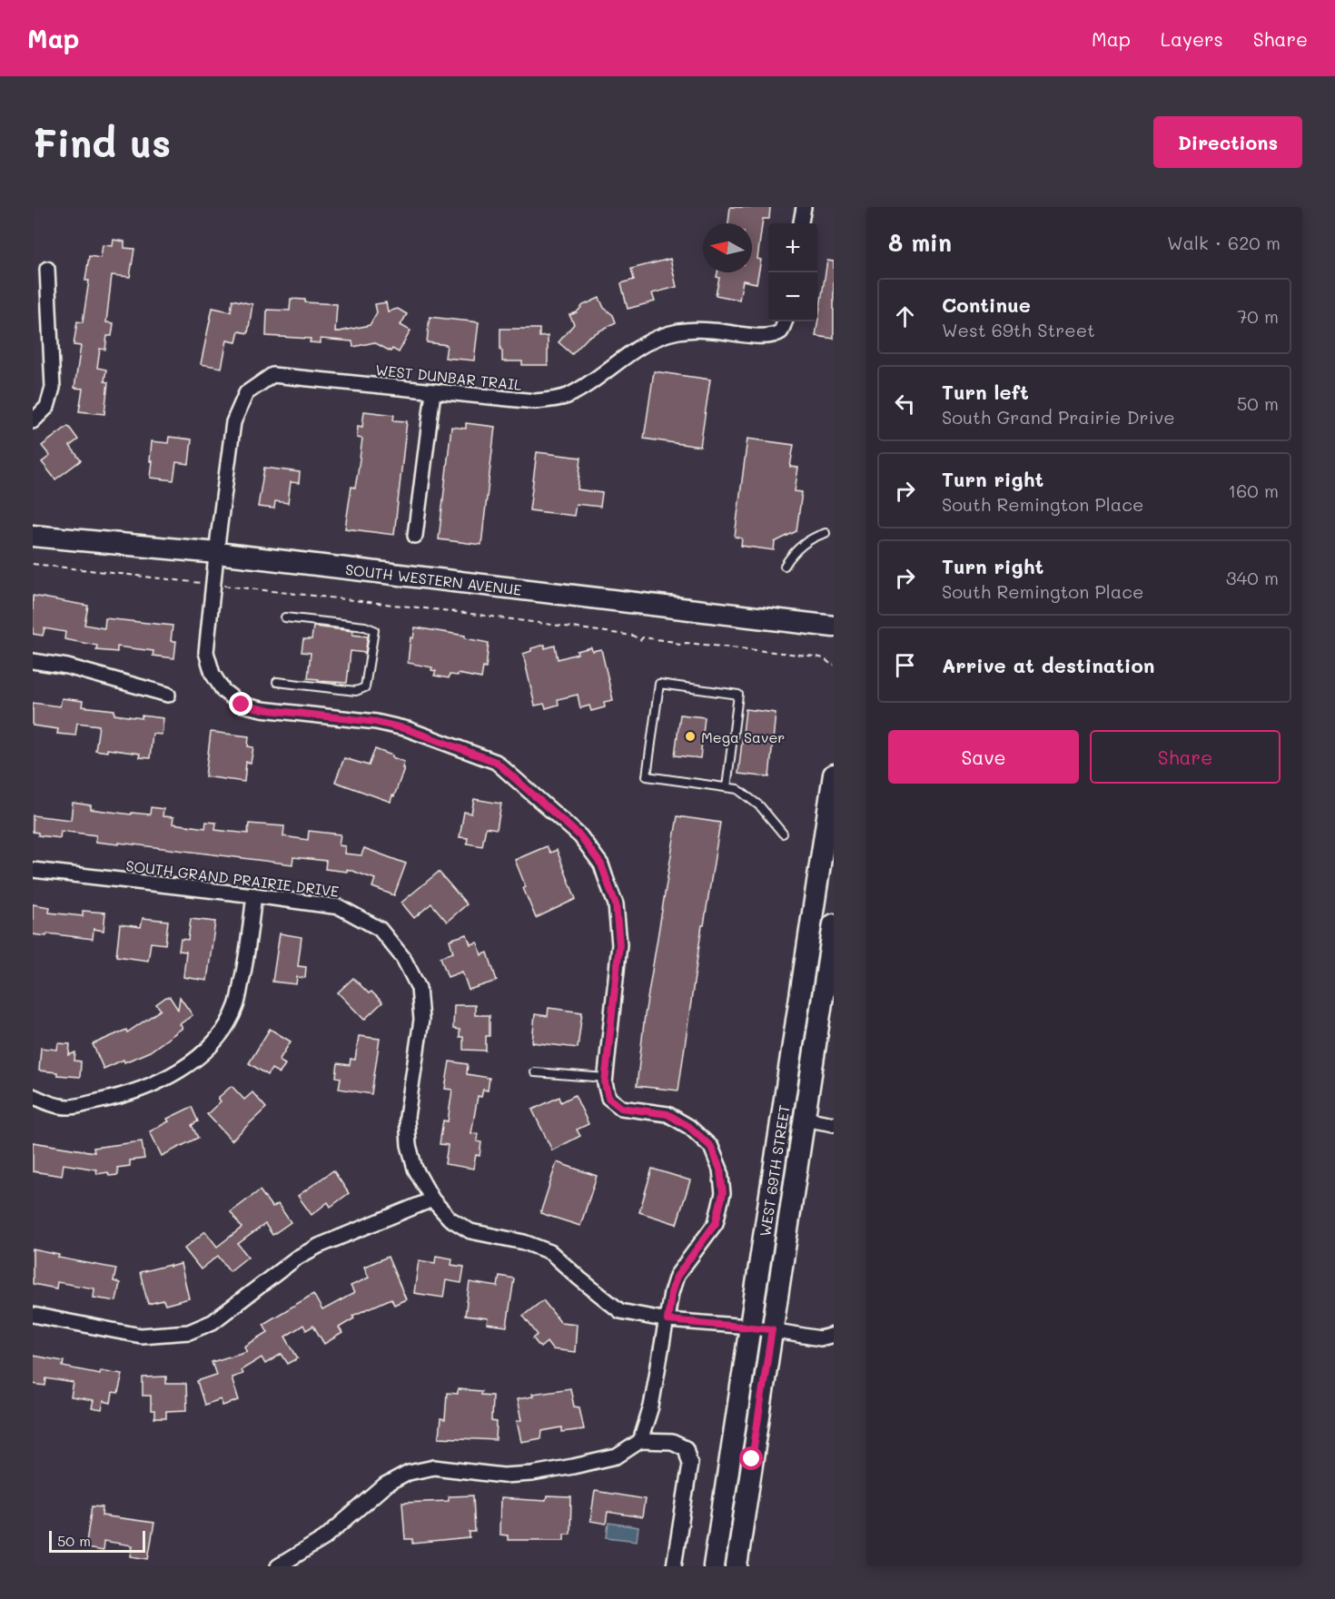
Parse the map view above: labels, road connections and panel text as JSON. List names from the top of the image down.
{
  "streets": {
    "main road": ["SOUTH WESTERN AVENUE", "WEST 69TH STREET"],
    "street": ["WEST DUNBAR TRAIL", "SOUTH GRAND PRAIRIE DRIVE"]
  },
  "crossings": [
    ["WEST DUNBAR TRAIL", "SOUTH WESTERN AVENUE"],
    ["SOUTH GRAND PRAIRIE DRIVE", "WEST 69TH STREET"]
  ],
  "places": ["Mega Saver"],
  "scale_bar": "50 m",
  "north": "left",
  "page": {
    "header": "Map",
    "nav": ["Map", "Layers", "Share"],
    "buttons": [
      "Directions",
      ["Save", "Share"]
    ],
    "title": "Find us",
    "heading": ["8 min", "Walk · 620 m"],
    "map_buttons": ["+", "−"],
    "list": [
      ["Continue", "West 69th Street", "70 m"],
      ["Turn left", "South Grand Prairie Drive", "50 m"],
      ["Turn right", "South Remington Place", "160 m"],
      ["Turn right", "South Remington Place", "340 m"],
      "Arrive at destination"
    ],
    "scale": "50 m"
  }
}
